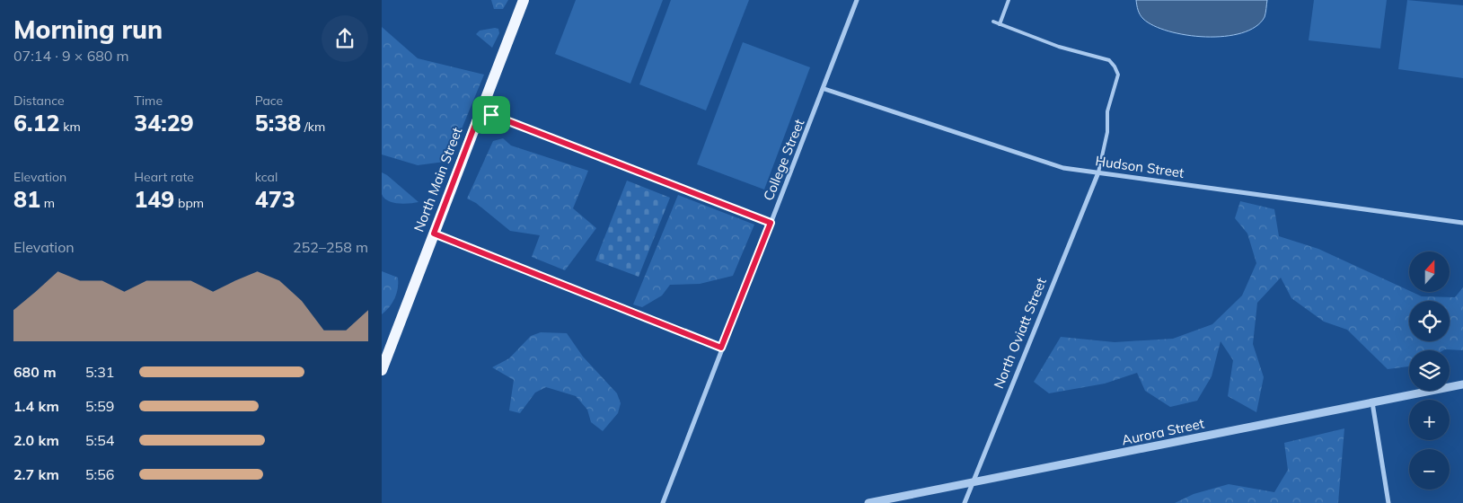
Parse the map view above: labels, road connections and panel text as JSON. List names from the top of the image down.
{
  "streets": {
    "main road": ["North Main Street"],
    "street": [
      "College Street",
      "Hudson Street",
      "North Oviatt Street",
      "Aurora Street"
    ]
  },
  "crossings": [
    ["College Street", "Hudson Street"],
    ["Hudson Street", "North Oviatt Street"],
    ["North Oviatt Street", "Aurora Street"]
  ],
  "north": "top",
  "page": {
    "heading": ["Morning run", "07:14 · 9 × 680 m"],
    "stats": [
      ["Distance", "6.12 km"],
      ["Time", "34:29"],
      ["Pace", "5:38 /km"],
      ["Elevation", "81 m"],
      ["Heart rate", "149 bpm"],
      ["kcal", "473"]
    ],
    "chart": ["Elevation", "252–258 m"],
    "map_buttons": ["+", "−"],
    "list": [
      {
        "name": "680 m",
        "note": "5:31"
      },
      {
        "name": "1.4 km",
        "note": "5:59"
      },
      {
        "name": "2.0 km",
        "note": "5:54"
      },
      {
        "name": "2.7 km",
        "note": "5:56"
      }
    ]
  }
}
